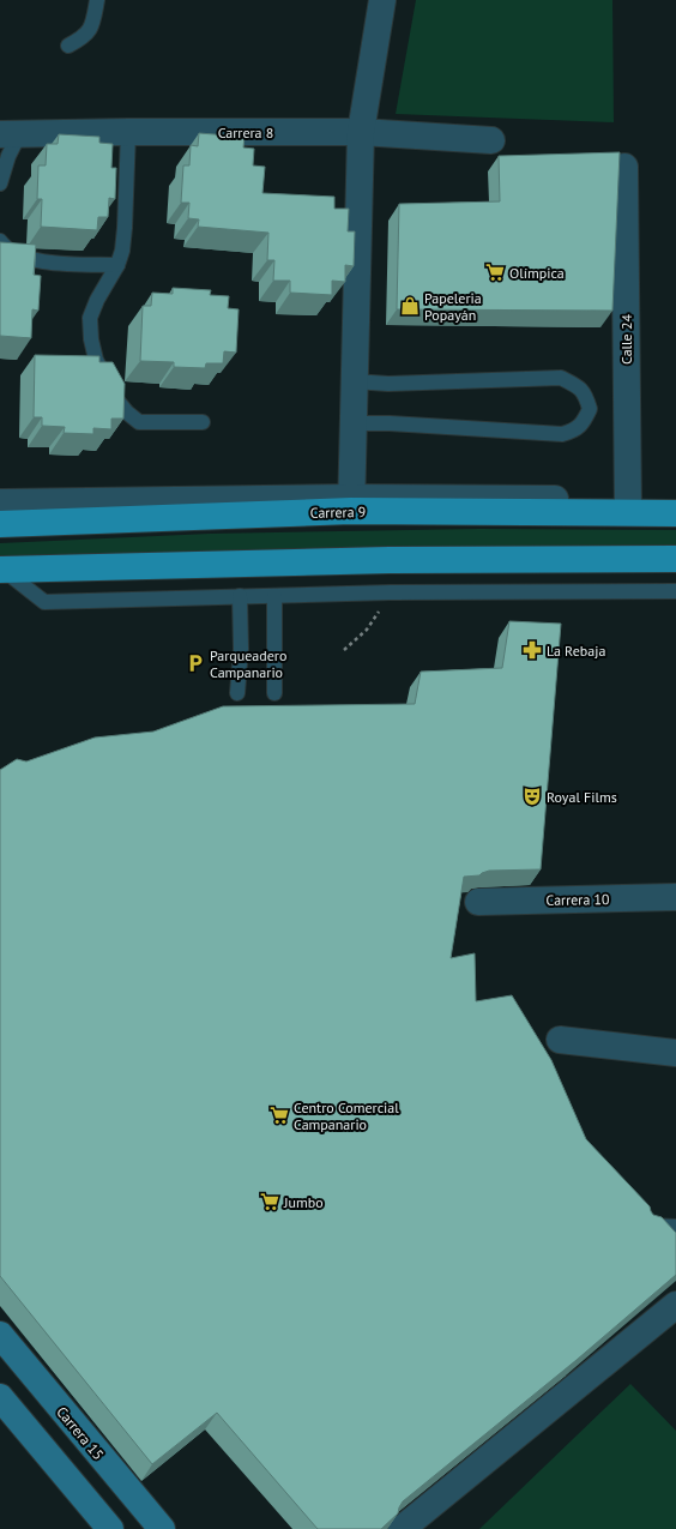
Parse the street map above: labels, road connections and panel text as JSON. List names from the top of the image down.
{
  "streets": {
    "main road": ["Carrera 9", "Carrera 15"],
    "street": ["Carrera 8", "Calle 24", "Carrera 10"]
  },
  "crossings": [
    ["Calle 24", "Carrera 9"]
  ],
  "places": {
    "supermarket": ["Olímpica", "Centro Comercial Campanario", "Jumbo"],
    "shop": ["Papeleria Popayán"],
    "pharmacy": ["La Rebaja"],
    "parking": ["Parqueadero Campanario"],
    "theatre": ["Royal Films"]
  }
}
